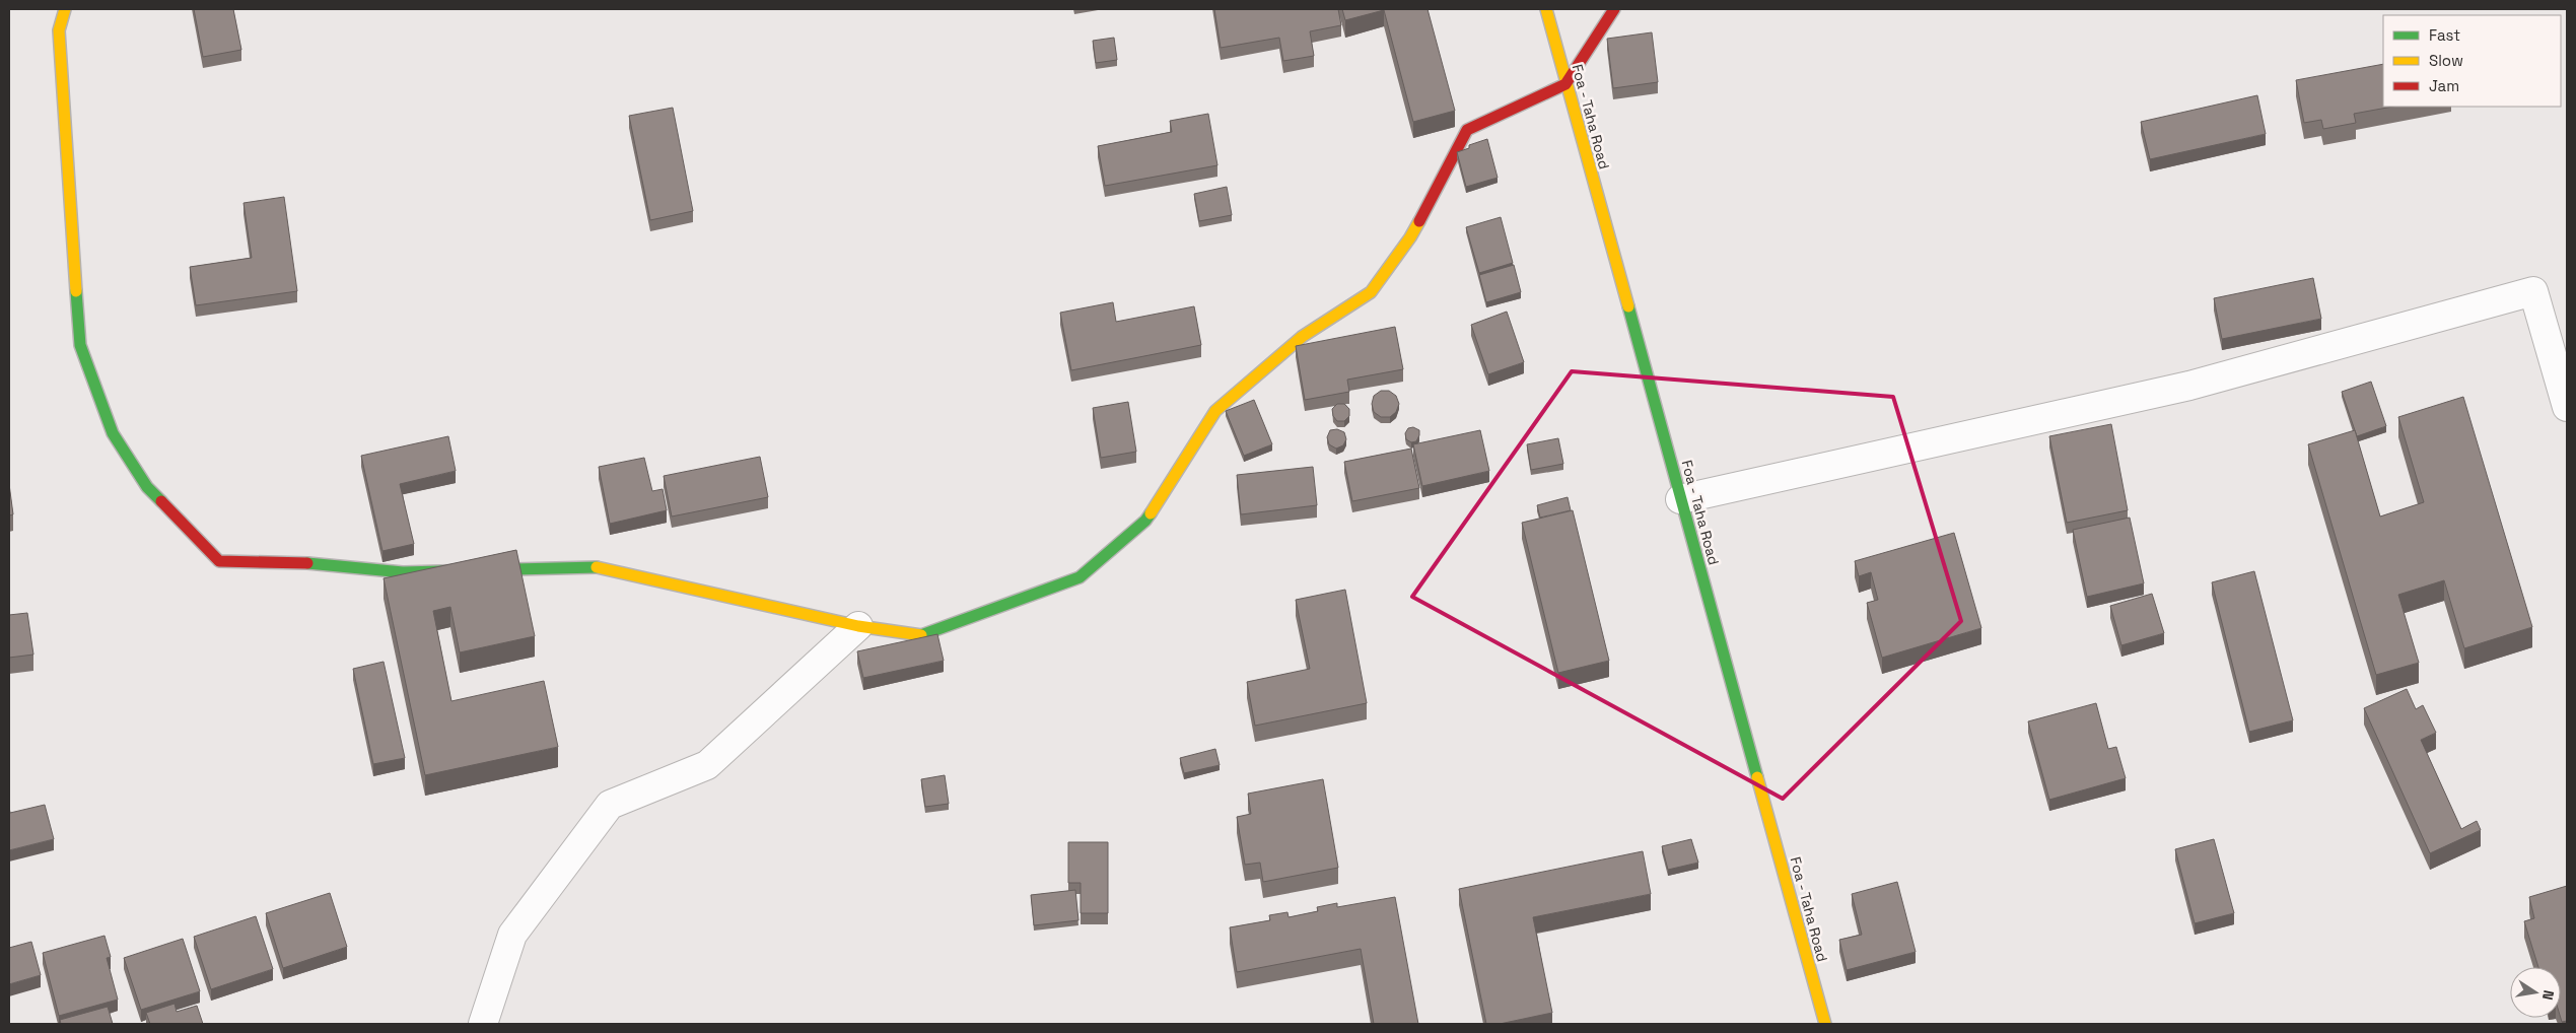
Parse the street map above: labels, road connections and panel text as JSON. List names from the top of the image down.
{
  "streets": {
    "street": ["Foa - Taha Road"]
  },
  "legend": ["Fast", "Slow", "Jam"],
  "north": "right"
}
